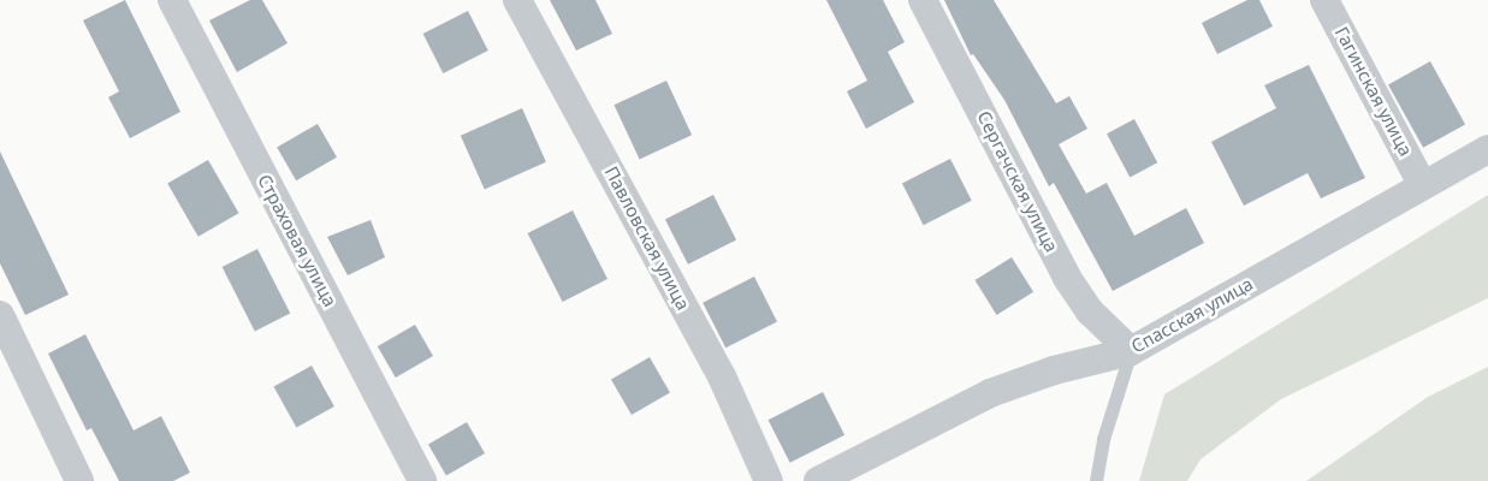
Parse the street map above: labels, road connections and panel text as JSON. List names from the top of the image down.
{
  "streets": {
    "street": [
      "Гагинская улица",
      "Сергачская улица",
      "Павловская улица",
      "Страховая улица",
      "Спасская улица"
    ]
  },
  "crossings": [
    ["Гагинская улица", "Спасская улица"],
    ["Сергачская улица", "Спасская улица"]
  ]
}
